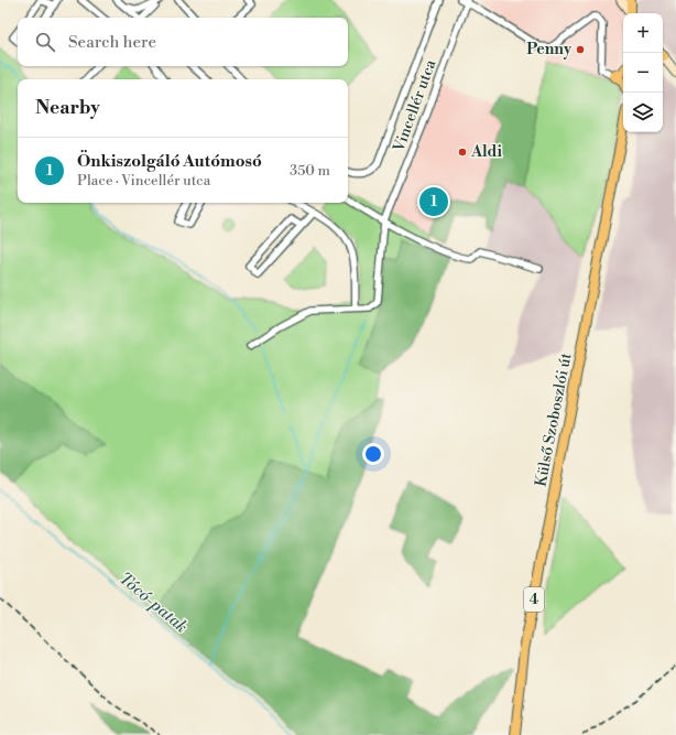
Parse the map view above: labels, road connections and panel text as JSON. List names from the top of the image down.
{
  "streets": {
    "main road": ["Külső Szoboszlói út", "4"],
    "street": ["Vincellér utca"]
  },
  "water": ["Tócó-patak"],
  "places": ["Penny", "Aldi"],
  "page": {
    "map_buttons": ["+", "−"],
    "search": "Search here",
    "heading": "Nearby",
    "list": [
      {
        "mark": "1",
        "name": "Önkiszolgáló Autómosó",
        "note": "Place · Vincellér utca",
        "value": "350 m"
      }
    ],
    "pins": "1"
  }
}
